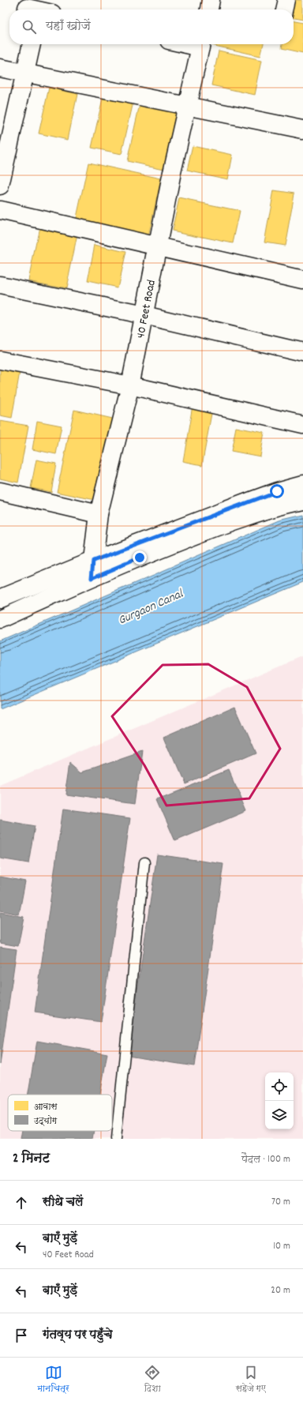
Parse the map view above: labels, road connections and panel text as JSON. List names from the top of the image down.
{
  "streets": {
    "street": ["40 Feet Road"]
  },
  "water": ["Gurgaon Canal"],
  "legend": ["आवास", "उद्योग"],
  "page": {
    "search": "यहाँ खोजें",
    "heading": ["2 मिनट", "पैदल · 100 m"],
    "list": [
      ["सीधे चलें", "70 m"],
      ["बाएँ मुड़ें", "40 Feet Road", "10 m"],
      ["बाएँ मुड़ें", "20 m"],
      "गंतव्य पर पहुँचे"
    ],
    "nav": ["मानचित्र", "दिशा", "सहेजे गए"]
  }
}
